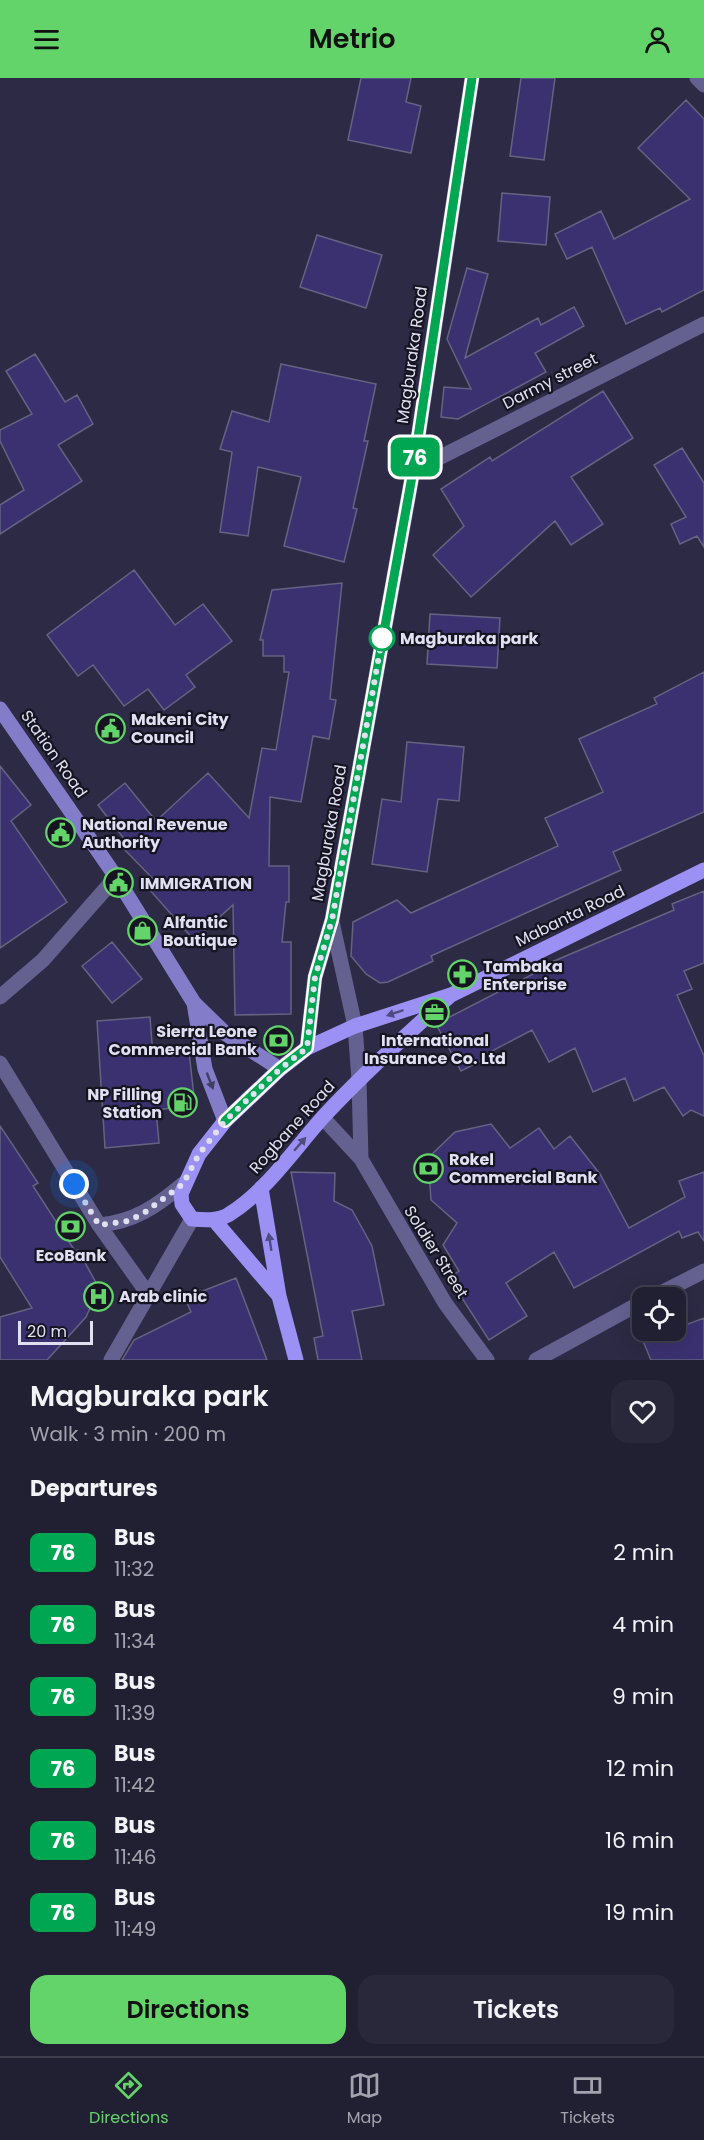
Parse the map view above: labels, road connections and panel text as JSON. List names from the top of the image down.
{
  "streets": {
    "main road": ["Station Road", "Mabanta Road", "Rogbane Road"],
    "street": ["Magburaka Road", "Darmy street", "Soldier Street"]
  },
  "crossings": [
    ["Magburaka Road", "Darmy street"],
    ["Magburaka Road", "Rogbane Road"],
    ["Magburaka Road", "Soldier Street"],
    ["Mabanta Road", "Rogbane Road"],
    ["Rogbane Road", "Soldier Street"]
  ],
  "one_way": ["Rogbane Road"],
  "places": {
    "other": ["Magburaka park"],
    "public building": ["Makeni City Council", "National Revenue Authority", "IMMIGRATION"],
    "shop": ["Alfantic Boutique"],
    "pharmacy": ["Tambaka Enterprise"],
    "office": ["International Insurance Co. Ltd"],
    "bank": ["Sierra Leone Commercial Bank", "Rokel Commercial Bank", "EcoBank"],
    "fuel station": ["NP Filling Station"],
    "hospital": ["Arab clinic"]
  },
  "lines": ["bus line 76"],
  "scale_bar": "20 m",
  "page": {
    "header": "Metrio",
    "on_map": "76",
    "scale": "20 m",
    "heading": [
      ["Magburaka park", "Walk · 3 min · 200 m"],
      "Departures"
    ],
    "list": [
      {
        "mark": "76",
        "name": "Bus",
        "note": "11:32",
        "value": "2 min"
      },
      {
        "mark": "76",
        "name": "Bus",
        "note": "11:34",
        "value": "4 min"
      },
      {
        "mark": "76",
        "name": "Bus",
        "note": "11:39",
        "value": "9 min"
      },
      {
        "mark": "76",
        "name": "Bus",
        "note": "11:42",
        "value": "12 min"
      },
      {
        "mark": "76",
        "name": "Bus",
        "note": "11:46",
        "value": "16 min"
      },
      {
        "mark": "76",
        "name": "Bus",
        "note": "11:49",
        "value": "19 min"
      }
    ],
    "buttons": ["Directions", "Tickets"],
    "tabs": ["Directions", "Map", "Tickets"]
  }
}
